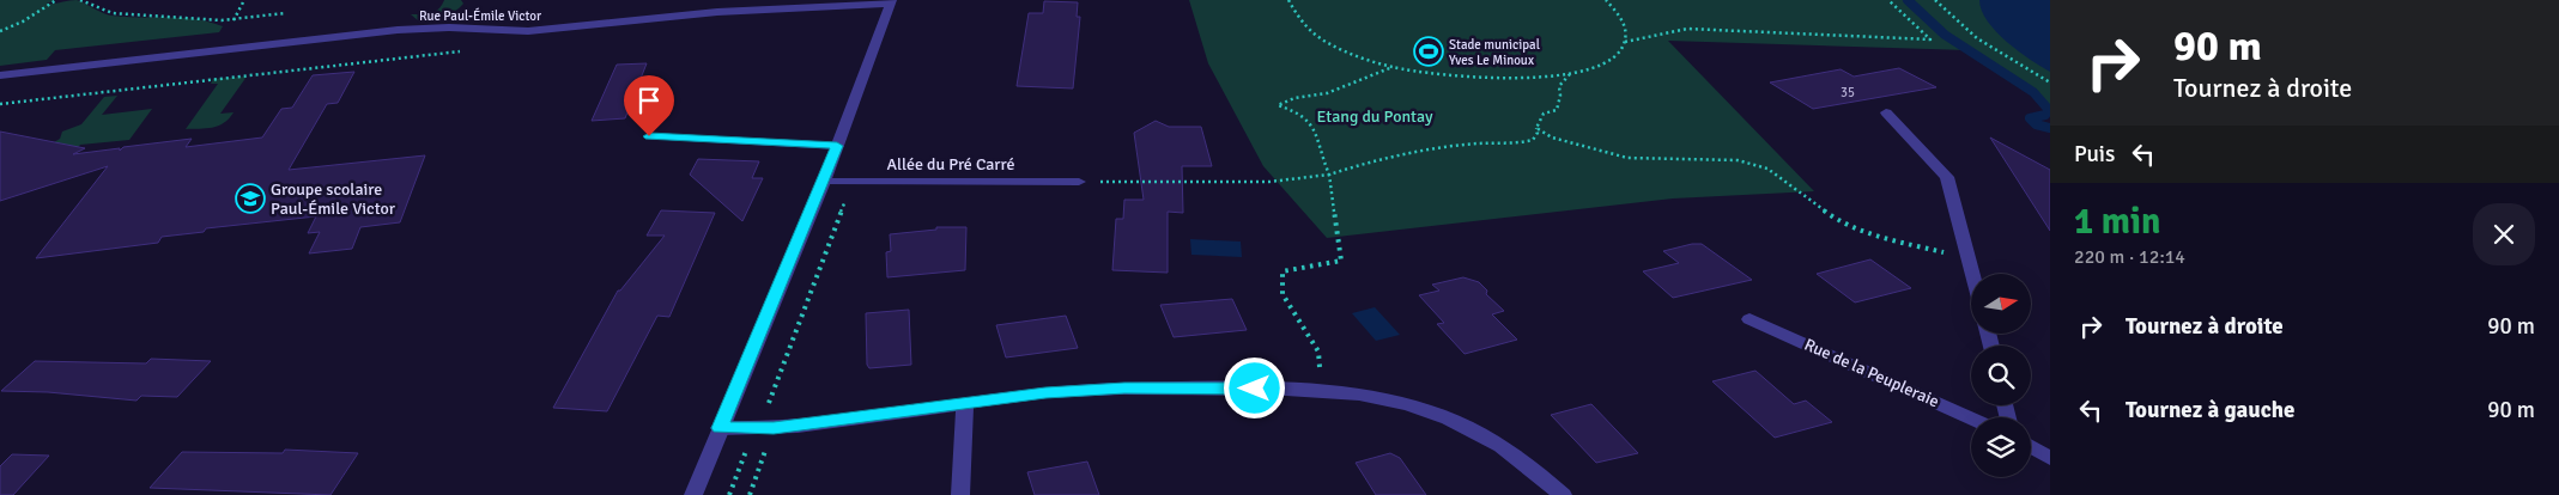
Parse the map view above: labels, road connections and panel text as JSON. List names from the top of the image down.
{
  "streets": {
    "street": ["Rue Paul-Émile Victor", "Allée du Pré Carré", "Rue de la Peupleraie"]
  },
  "parks": ["Etang du Pontay"],
  "places": {
    "sports": ["Stade municipal Yves Le Minoux"],
    "school or university": ["Groupe scolaire Paul-Émile Victor"]
  },
  "house_numbers": ["35"],
  "north": "right",
  "page": {
    "turn": ["90 m", "Tournez à droite"],
    "then": "Puis",
    "heading": ["1 min", "220 m · 12:14"],
    "list": [
      {
        "name": "Tournez à droite",
        "value": "90 m"
      },
      {
        "name": "Tournez à gauche",
        "value": "90 m"
      }
    ]
  }
}
